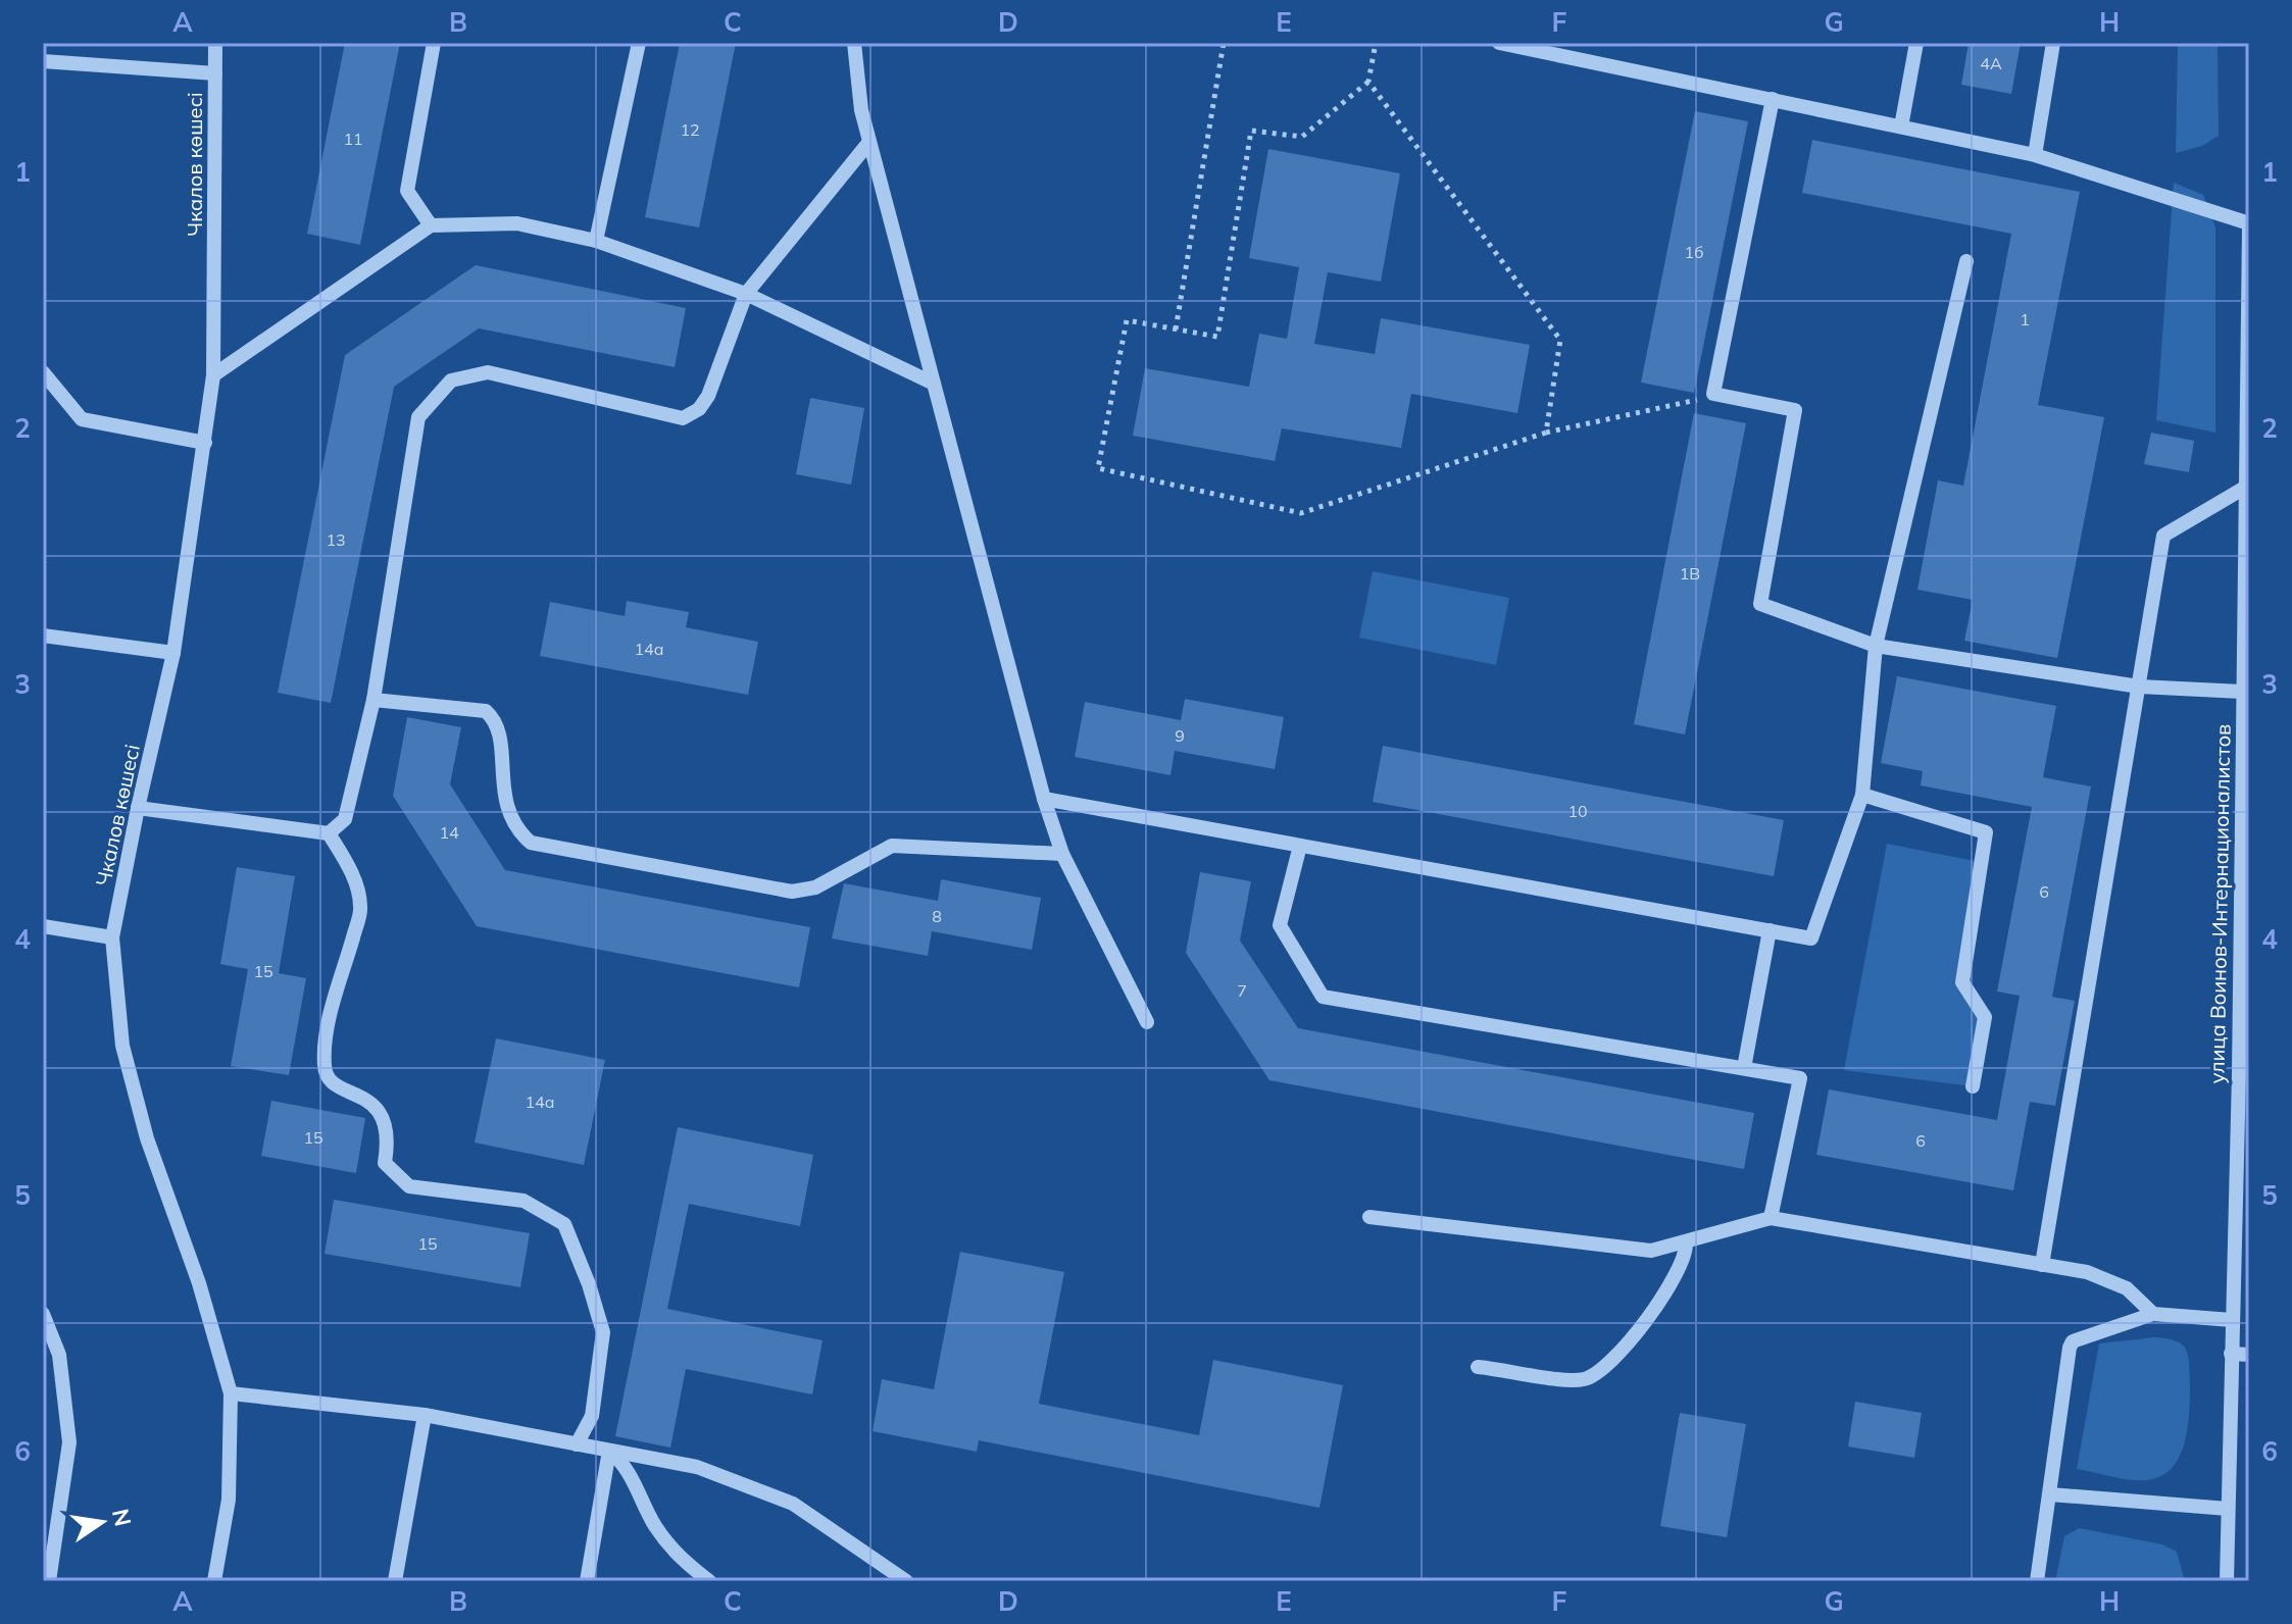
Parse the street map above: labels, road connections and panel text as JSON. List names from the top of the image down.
{
  "streets": {
    "street": ["Чкалов көшесі", "улица Воинов-Интернационалистов"]
  },
  "house_numbers": [
    "4А",
    "12",
    "11",
    "1б",
    "1",
    "13",
    "1В",
    "14а",
    "9",
    "10",
    "14",
    "6",
    "8",
    "15",
    "7",
    "14а",
    "15",
    "6",
    "15"
  ],
  "north": "right",
  "grid": {
    "columns": [
      "A",
      "B",
      "C",
      "D",
      "E",
      "F",
      "G",
      "H"
    ],
    "rows": [
      "1",
      "2",
      "3",
      "4",
      "5",
      "6"
    ]
  }
}
